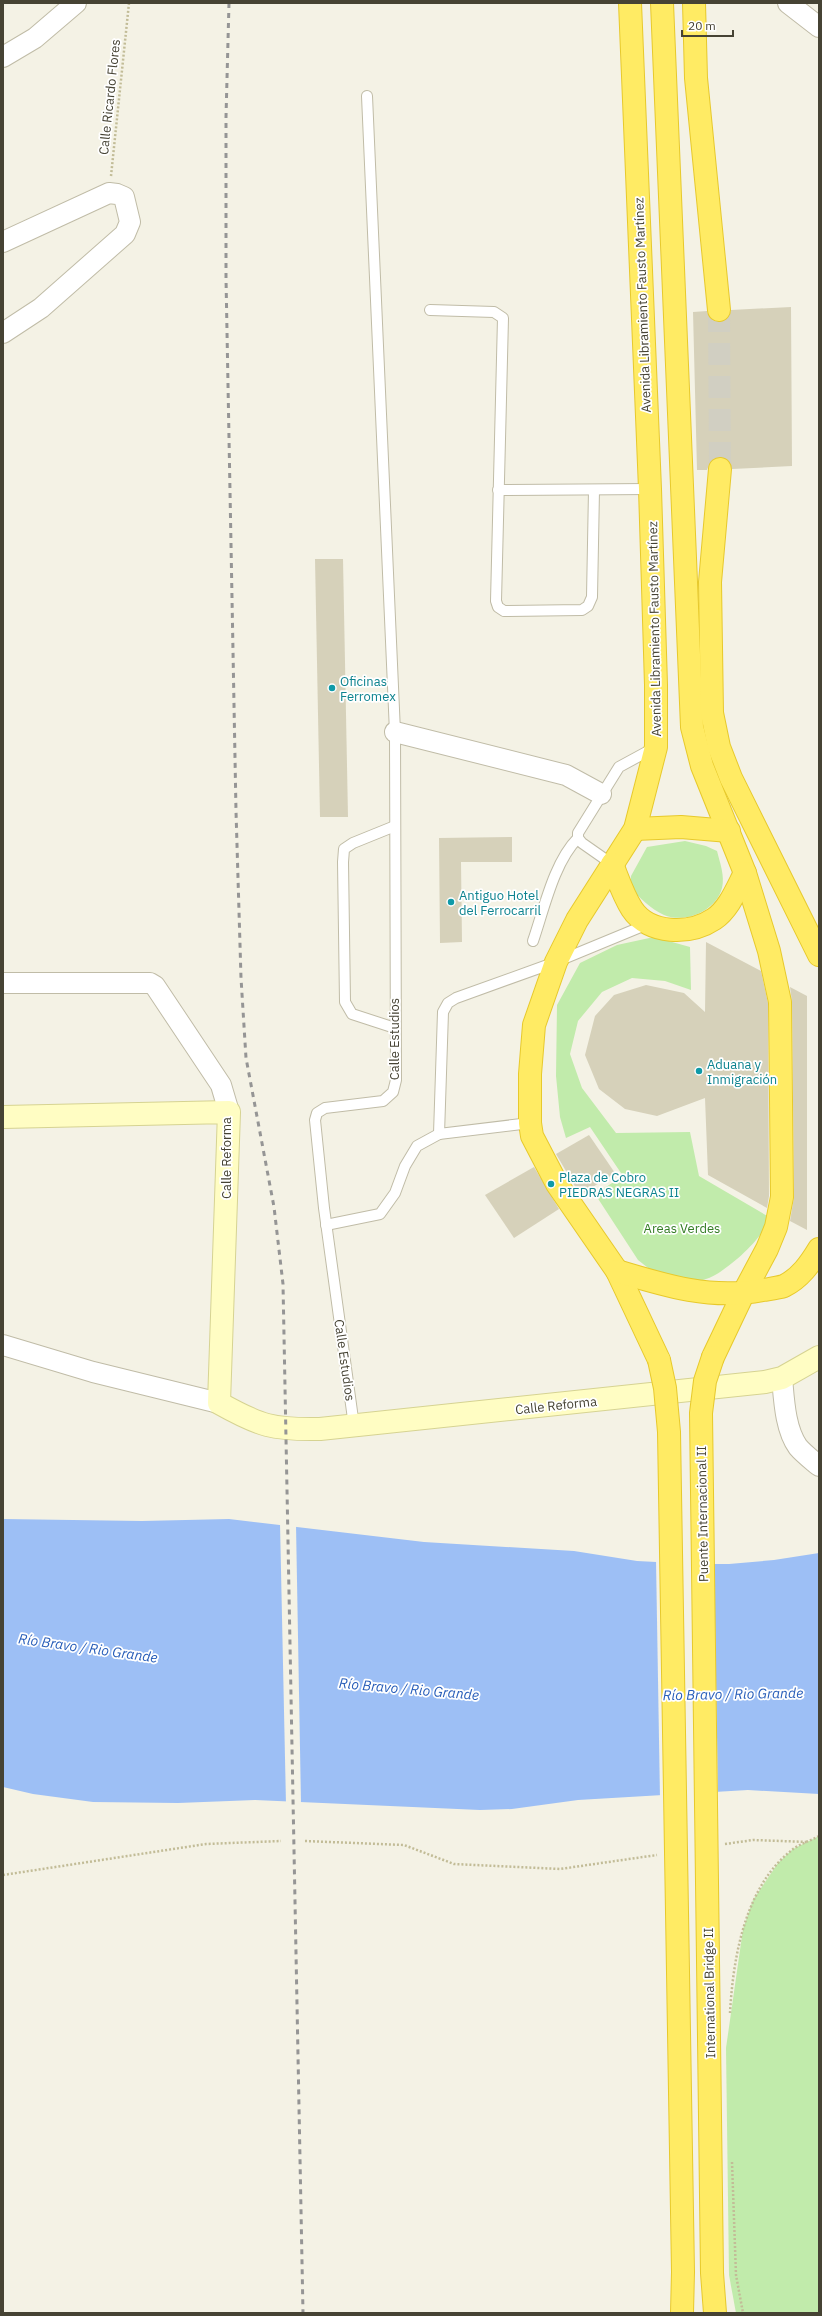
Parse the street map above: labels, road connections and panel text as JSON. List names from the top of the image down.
{
  "streets": {
    "highway": ["Avenida Libramiento Fausto Martínez", "Puente Internacional II", "International Bridge II"],
    "street": ["Calle Reforma"],
    "lane": ["Calle Estudios"],
    "path": ["Calle Ricardo Flores"]
  },
  "crossings": [
    ["Calle Estudios", "Calle Reforma"],
    ["Puente Internacional II", "International Bridge II"]
  ],
  "water": ["Río Bravo / Rio Grande"],
  "parks": ["Areas Verdes"],
  "places": [
    "Oficinas Ferromex",
    "Antiguo Hotel del Ferrocarril",
    "Aduana y Inmigración",
    "Plaza de Cobro PIEDRAS NEGRAS II"
  ],
  "scale_bar": "20 m"
}
